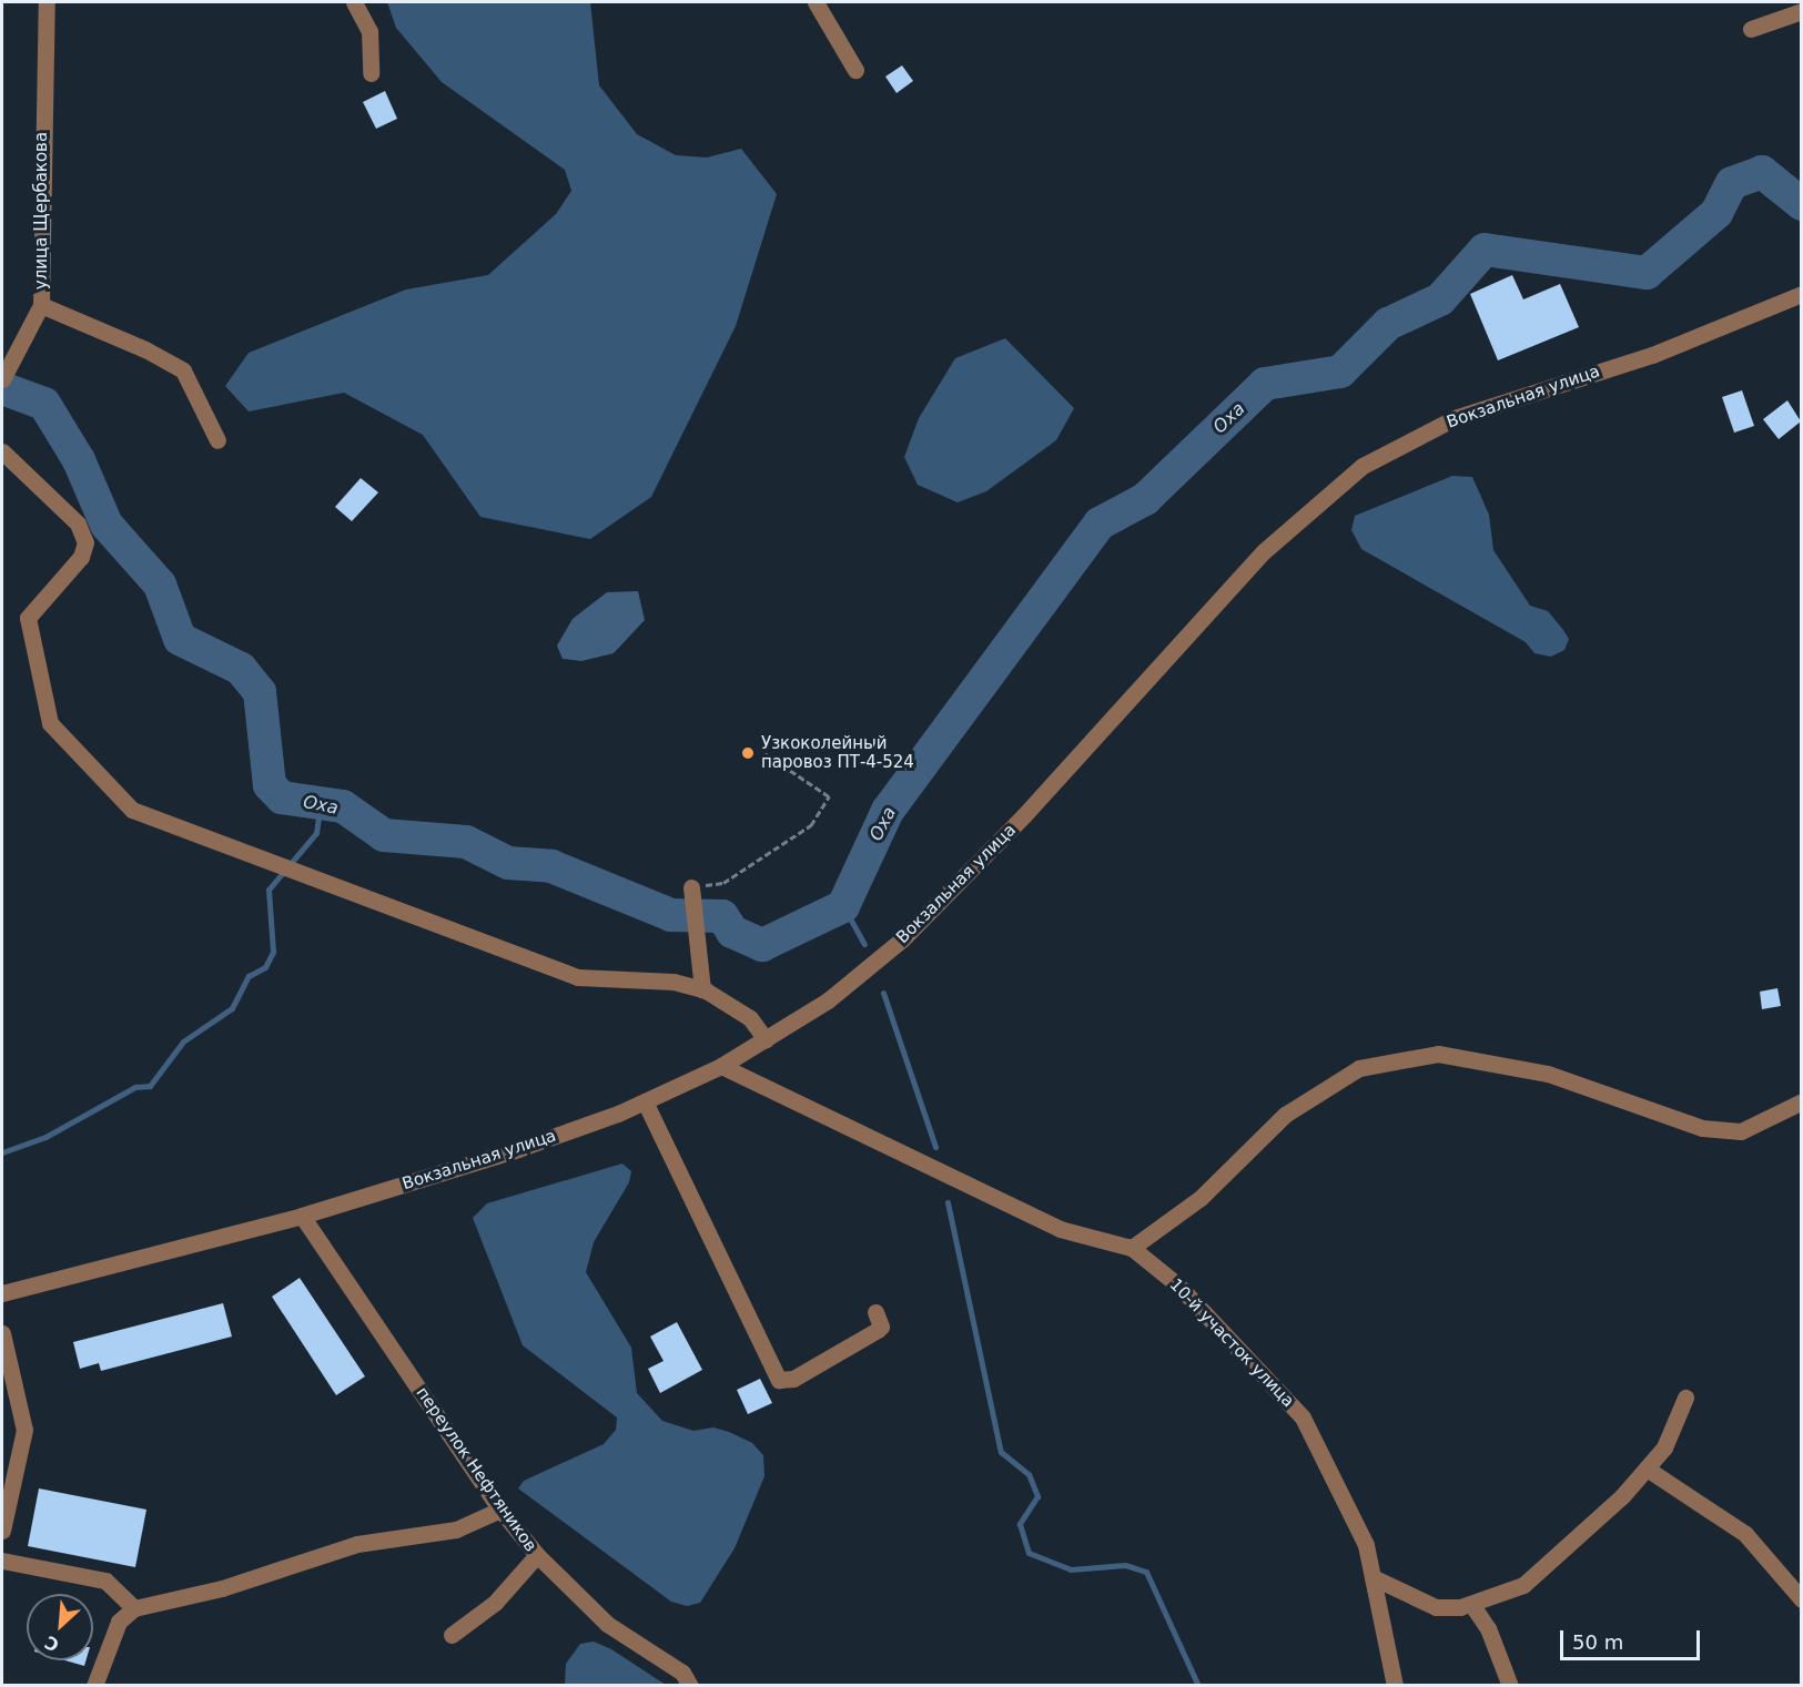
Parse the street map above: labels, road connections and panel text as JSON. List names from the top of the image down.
{
  "streets": {
    "street": [
      "улица Щербакова",
      "Вокзальная улица",
      "10-й участок улица",
      "переулок Нефтяников"
    ]
  },
  "crossings": [
    ["Вокзальная улица", "10-й участок улица"],
    ["Вокзальная улица", "переулок Нефтяников"]
  ],
  "water": ["Оха"],
  "places": ["Узкоколейный паровоз ПТ-4-524"],
  "scale_bar": "50 m",
  "north": "bottom left"
}
